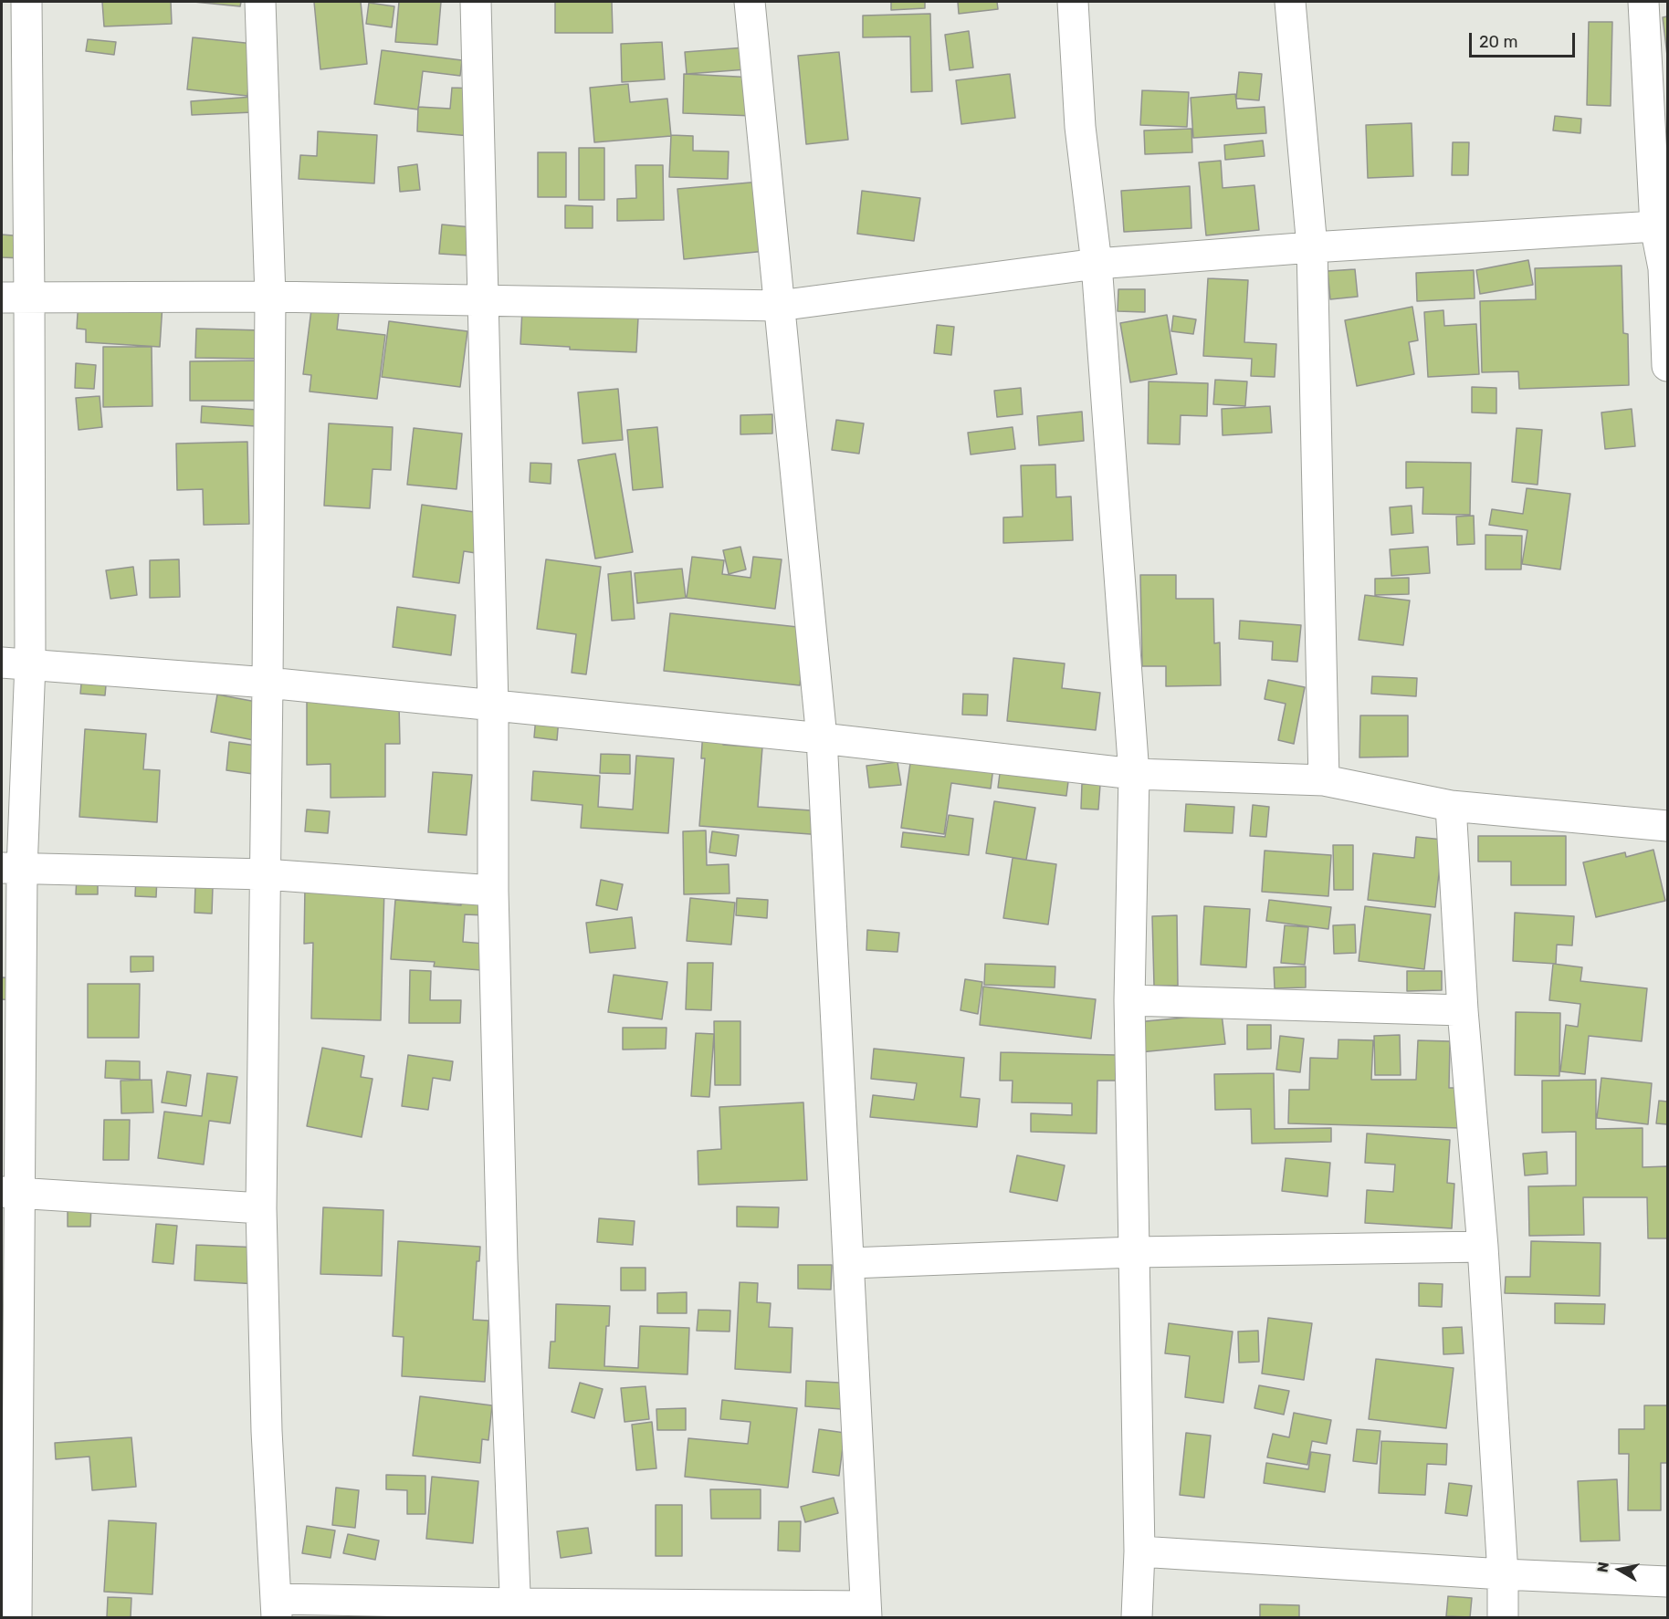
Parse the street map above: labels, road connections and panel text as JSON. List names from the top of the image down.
{
  "scale_bar": "20 m",
  "north": "left"
}
